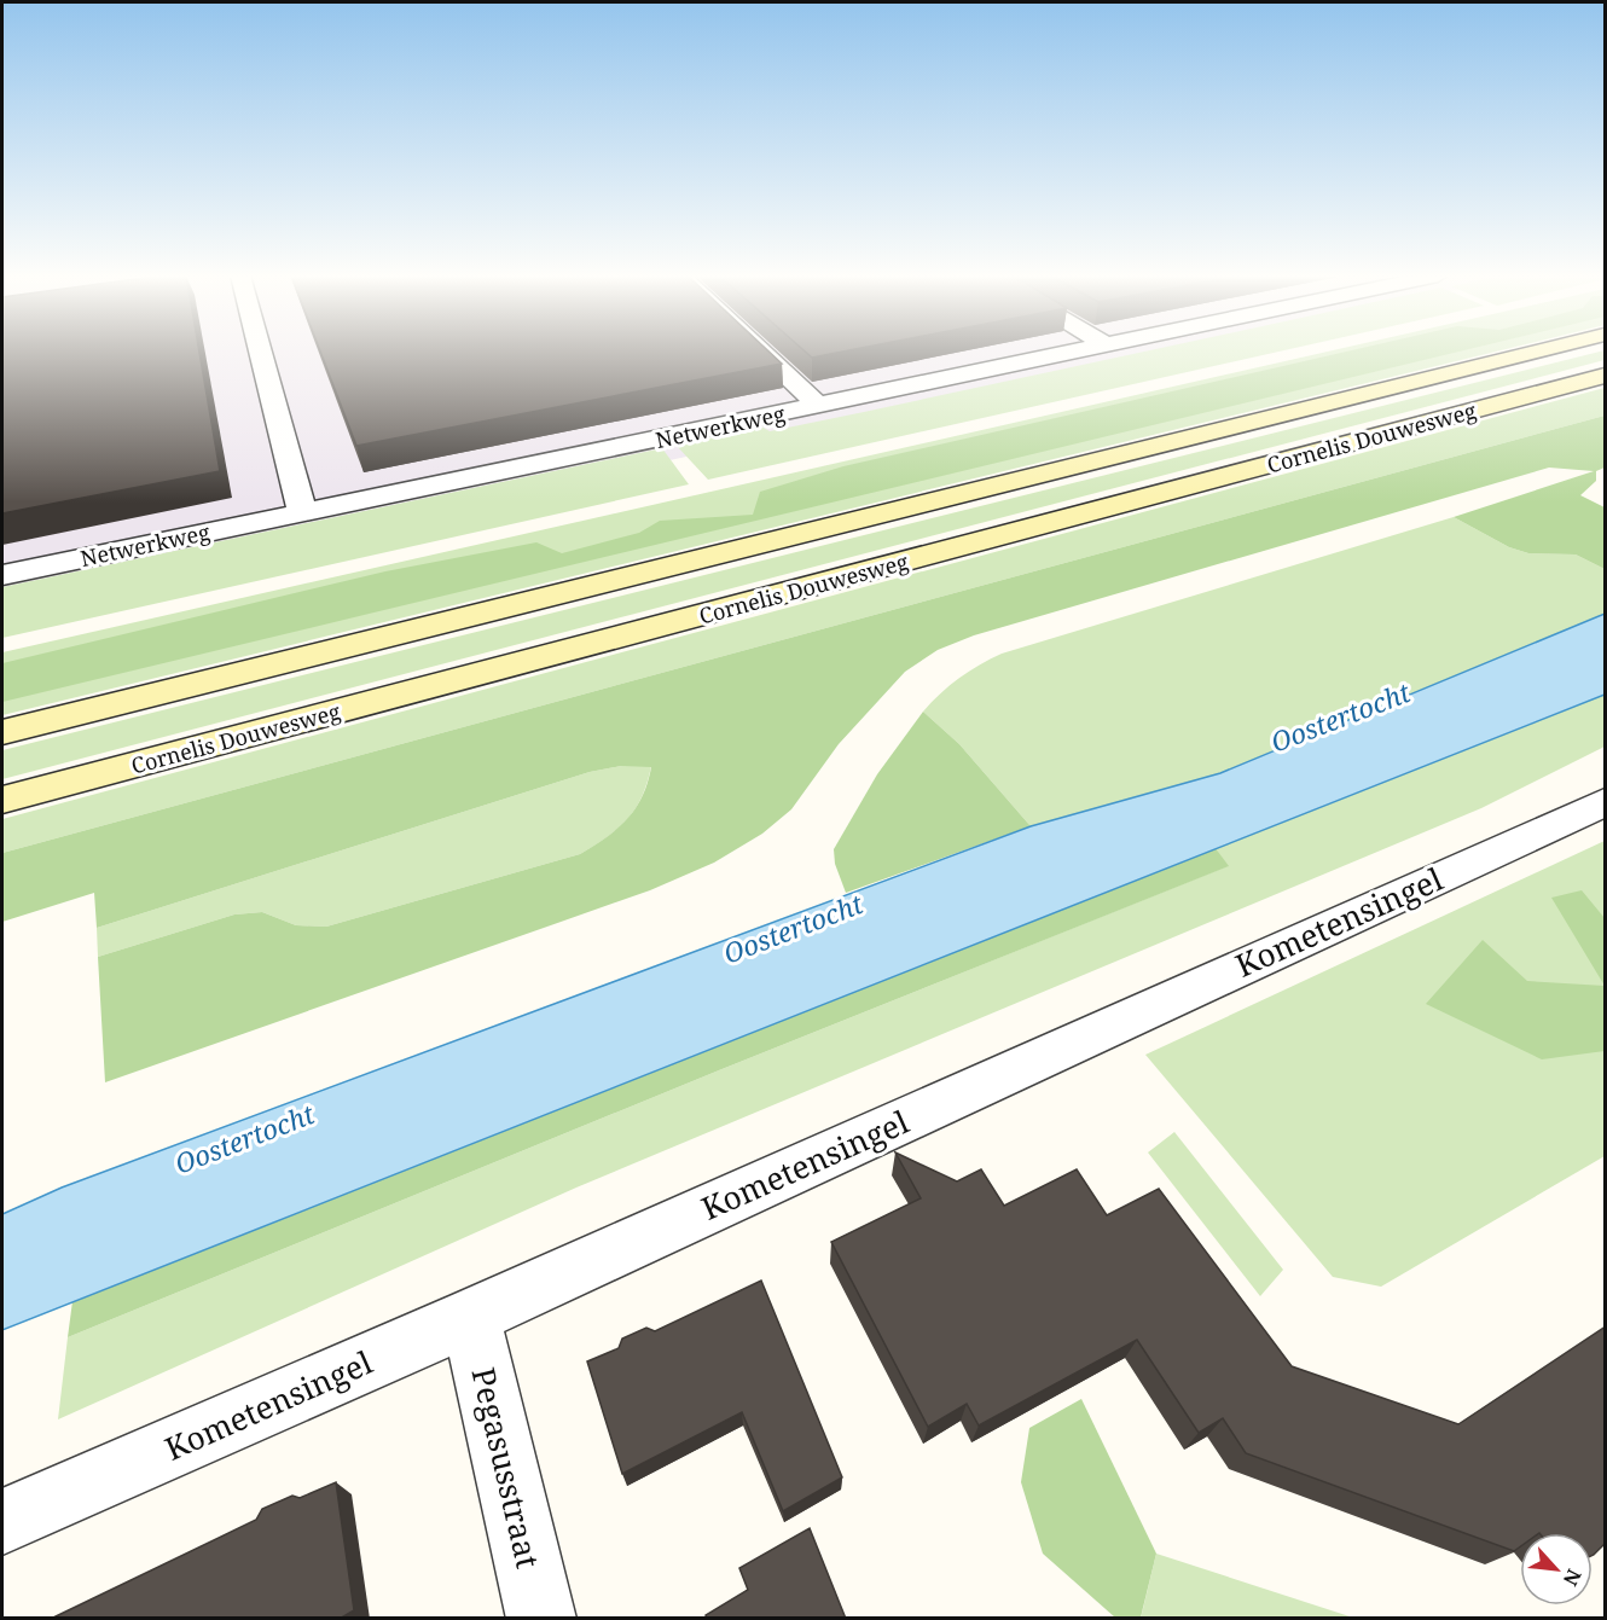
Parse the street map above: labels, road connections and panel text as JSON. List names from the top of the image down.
{
  "streets": {
    "main road": ["Cornelis Douwesweg"],
    "street": ["Netwerkweg", "Kometensingel", "Pegasusstraat"]
  },
  "crossings": [
    ["Kometensingel", "Pegasusstraat"]
  ],
  "water": ["Oostertocht"],
  "north": "bottom right"
}
